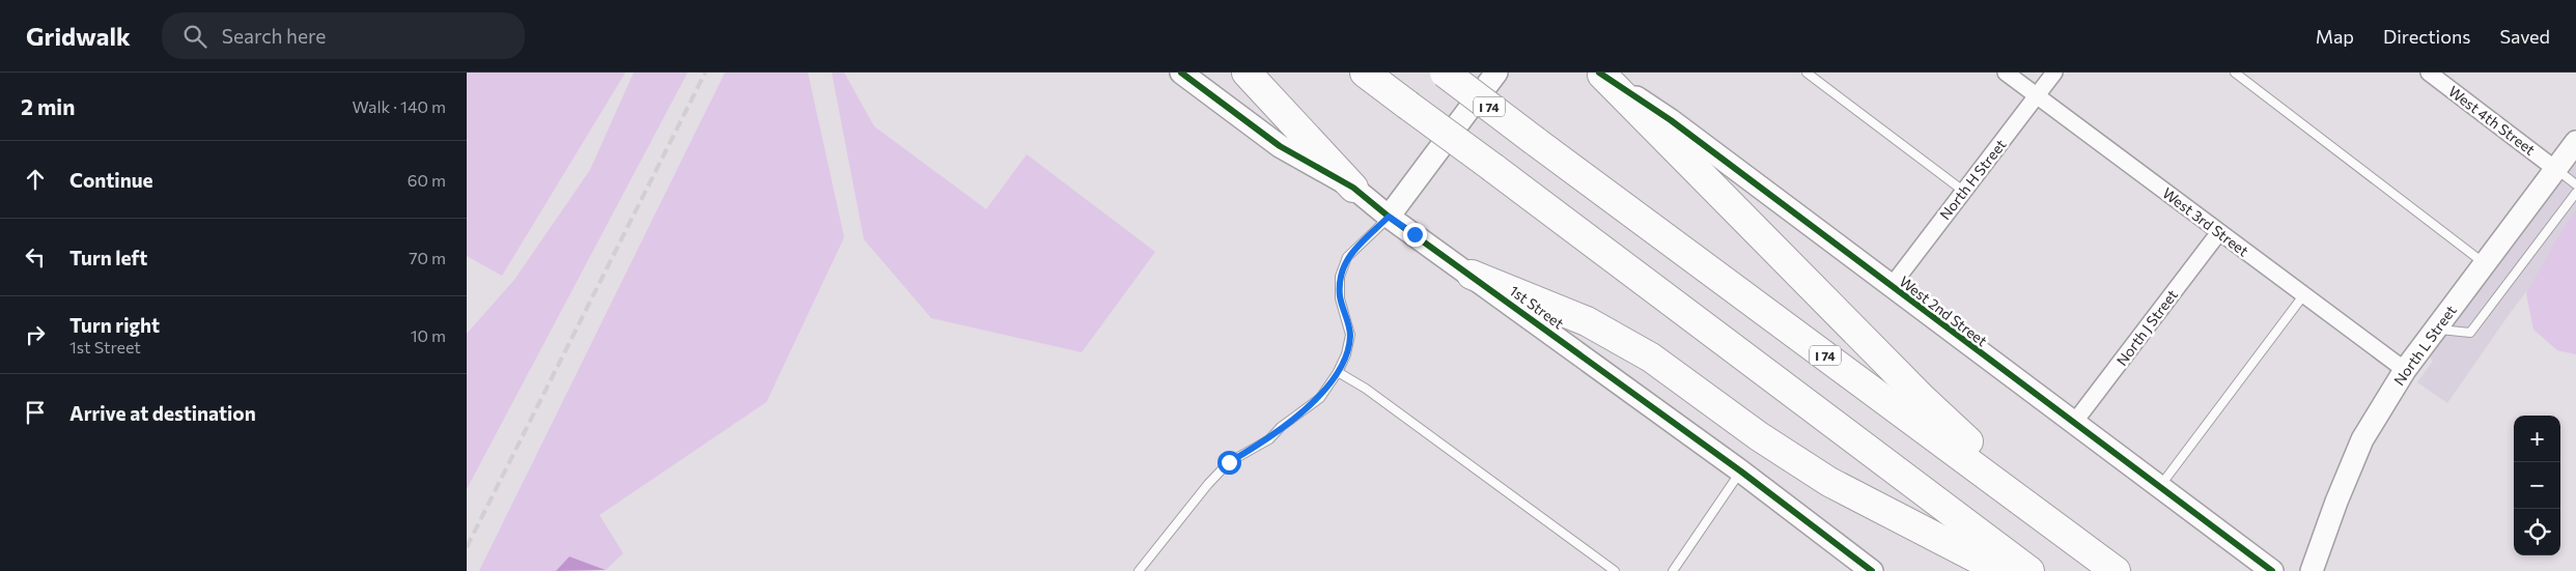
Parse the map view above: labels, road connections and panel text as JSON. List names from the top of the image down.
{
  "streets": {
    "highway": ["I 74"],
    "street": [
      "West 4th Street",
      "North H Street",
      "West 3rd Street",
      "1st Street",
      "West 2nd Street",
      "North J Street",
      "North L Street"
    ]
  },
  "crossings": [
    ["West 4th Street", "North L Street"],
    ["North H Street", "West 3rd Street"],
    ["North H Street", "West 2nd Street"],
    ["West 3rd Street", "North J Street"],
    ["West 3rd Street", "North L Street"],
    ["West 2nd Street", "North J Street"]
  ],
  "page": {
    "header": "Gridwalk",
    "search": "Search here",
    "nav": ["Map", "Directions", "Saved"],
    "heading": ["2 min", "Walk · 140 m"],
    "list": [
      ["Continue", "60 m"],
      ["Turn left", "70 m"],
      ["Turn right", "1st Street", "10 m"],
      "Arrive at destination"
    ],
    "map_buttons": ["+", "−"]
  }
}
